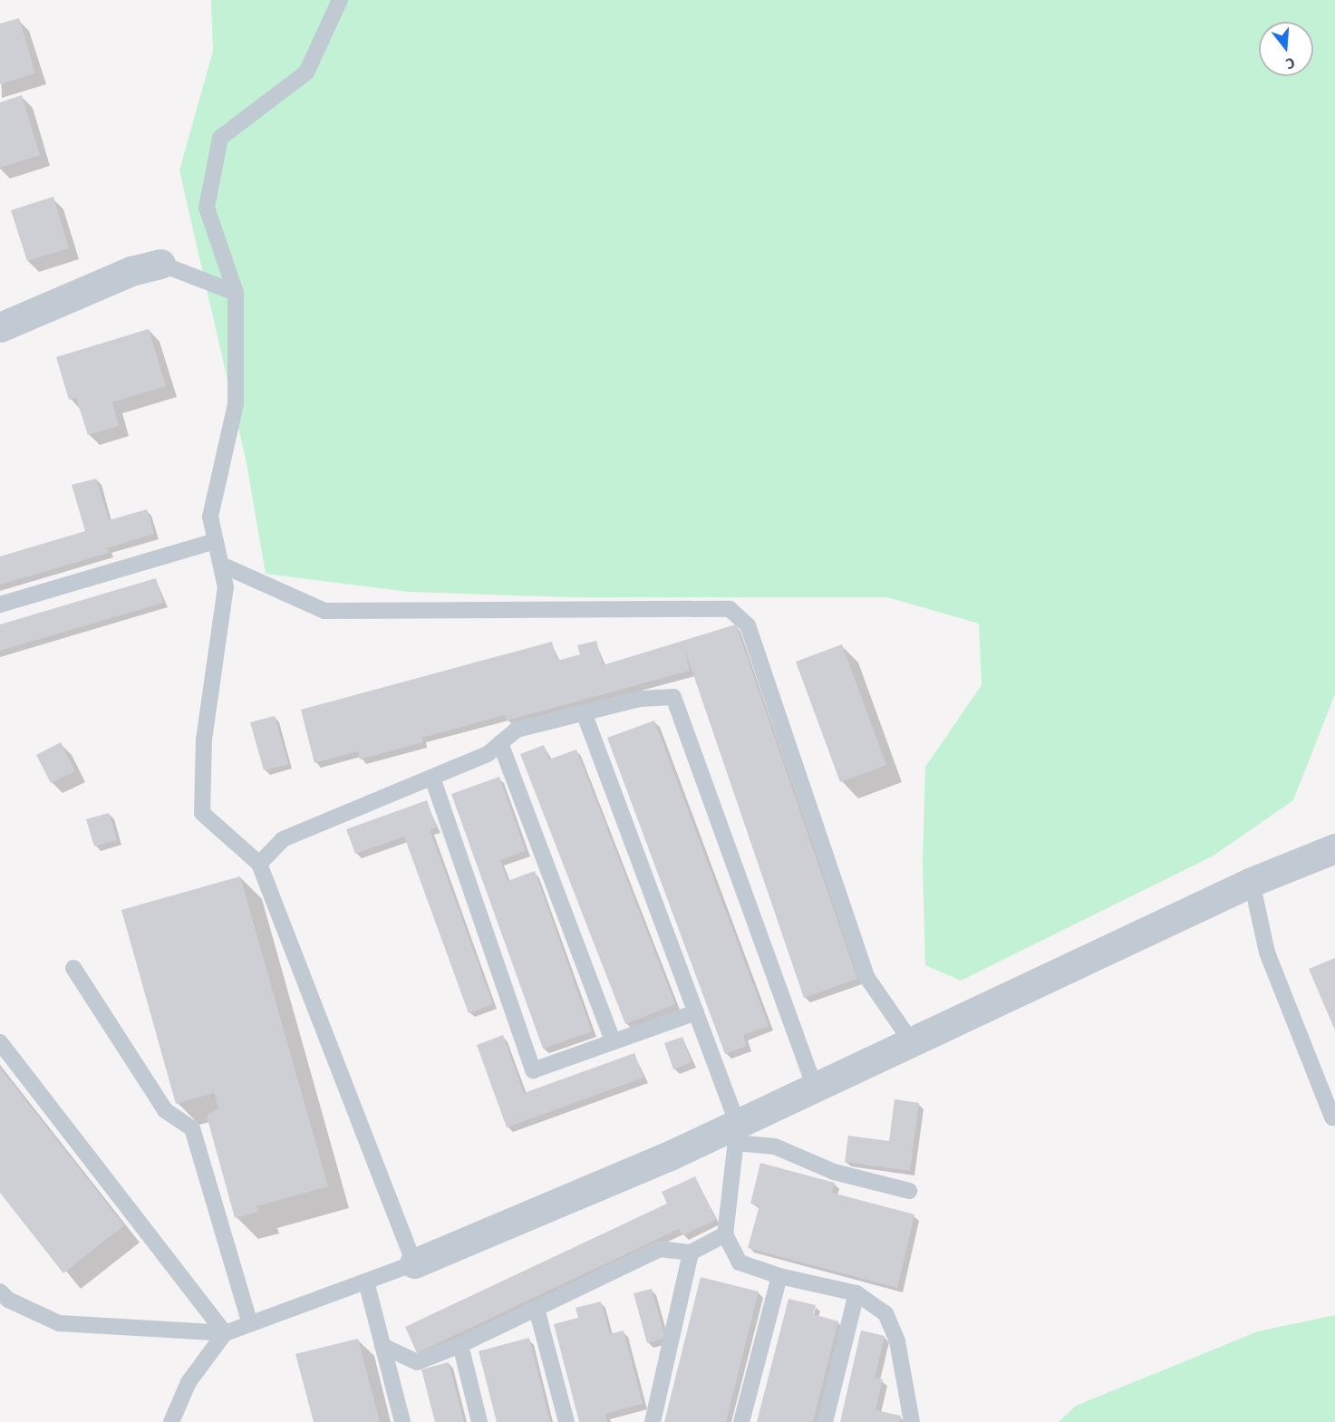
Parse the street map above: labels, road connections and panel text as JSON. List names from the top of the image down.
{
  "north": "bottom"
}
